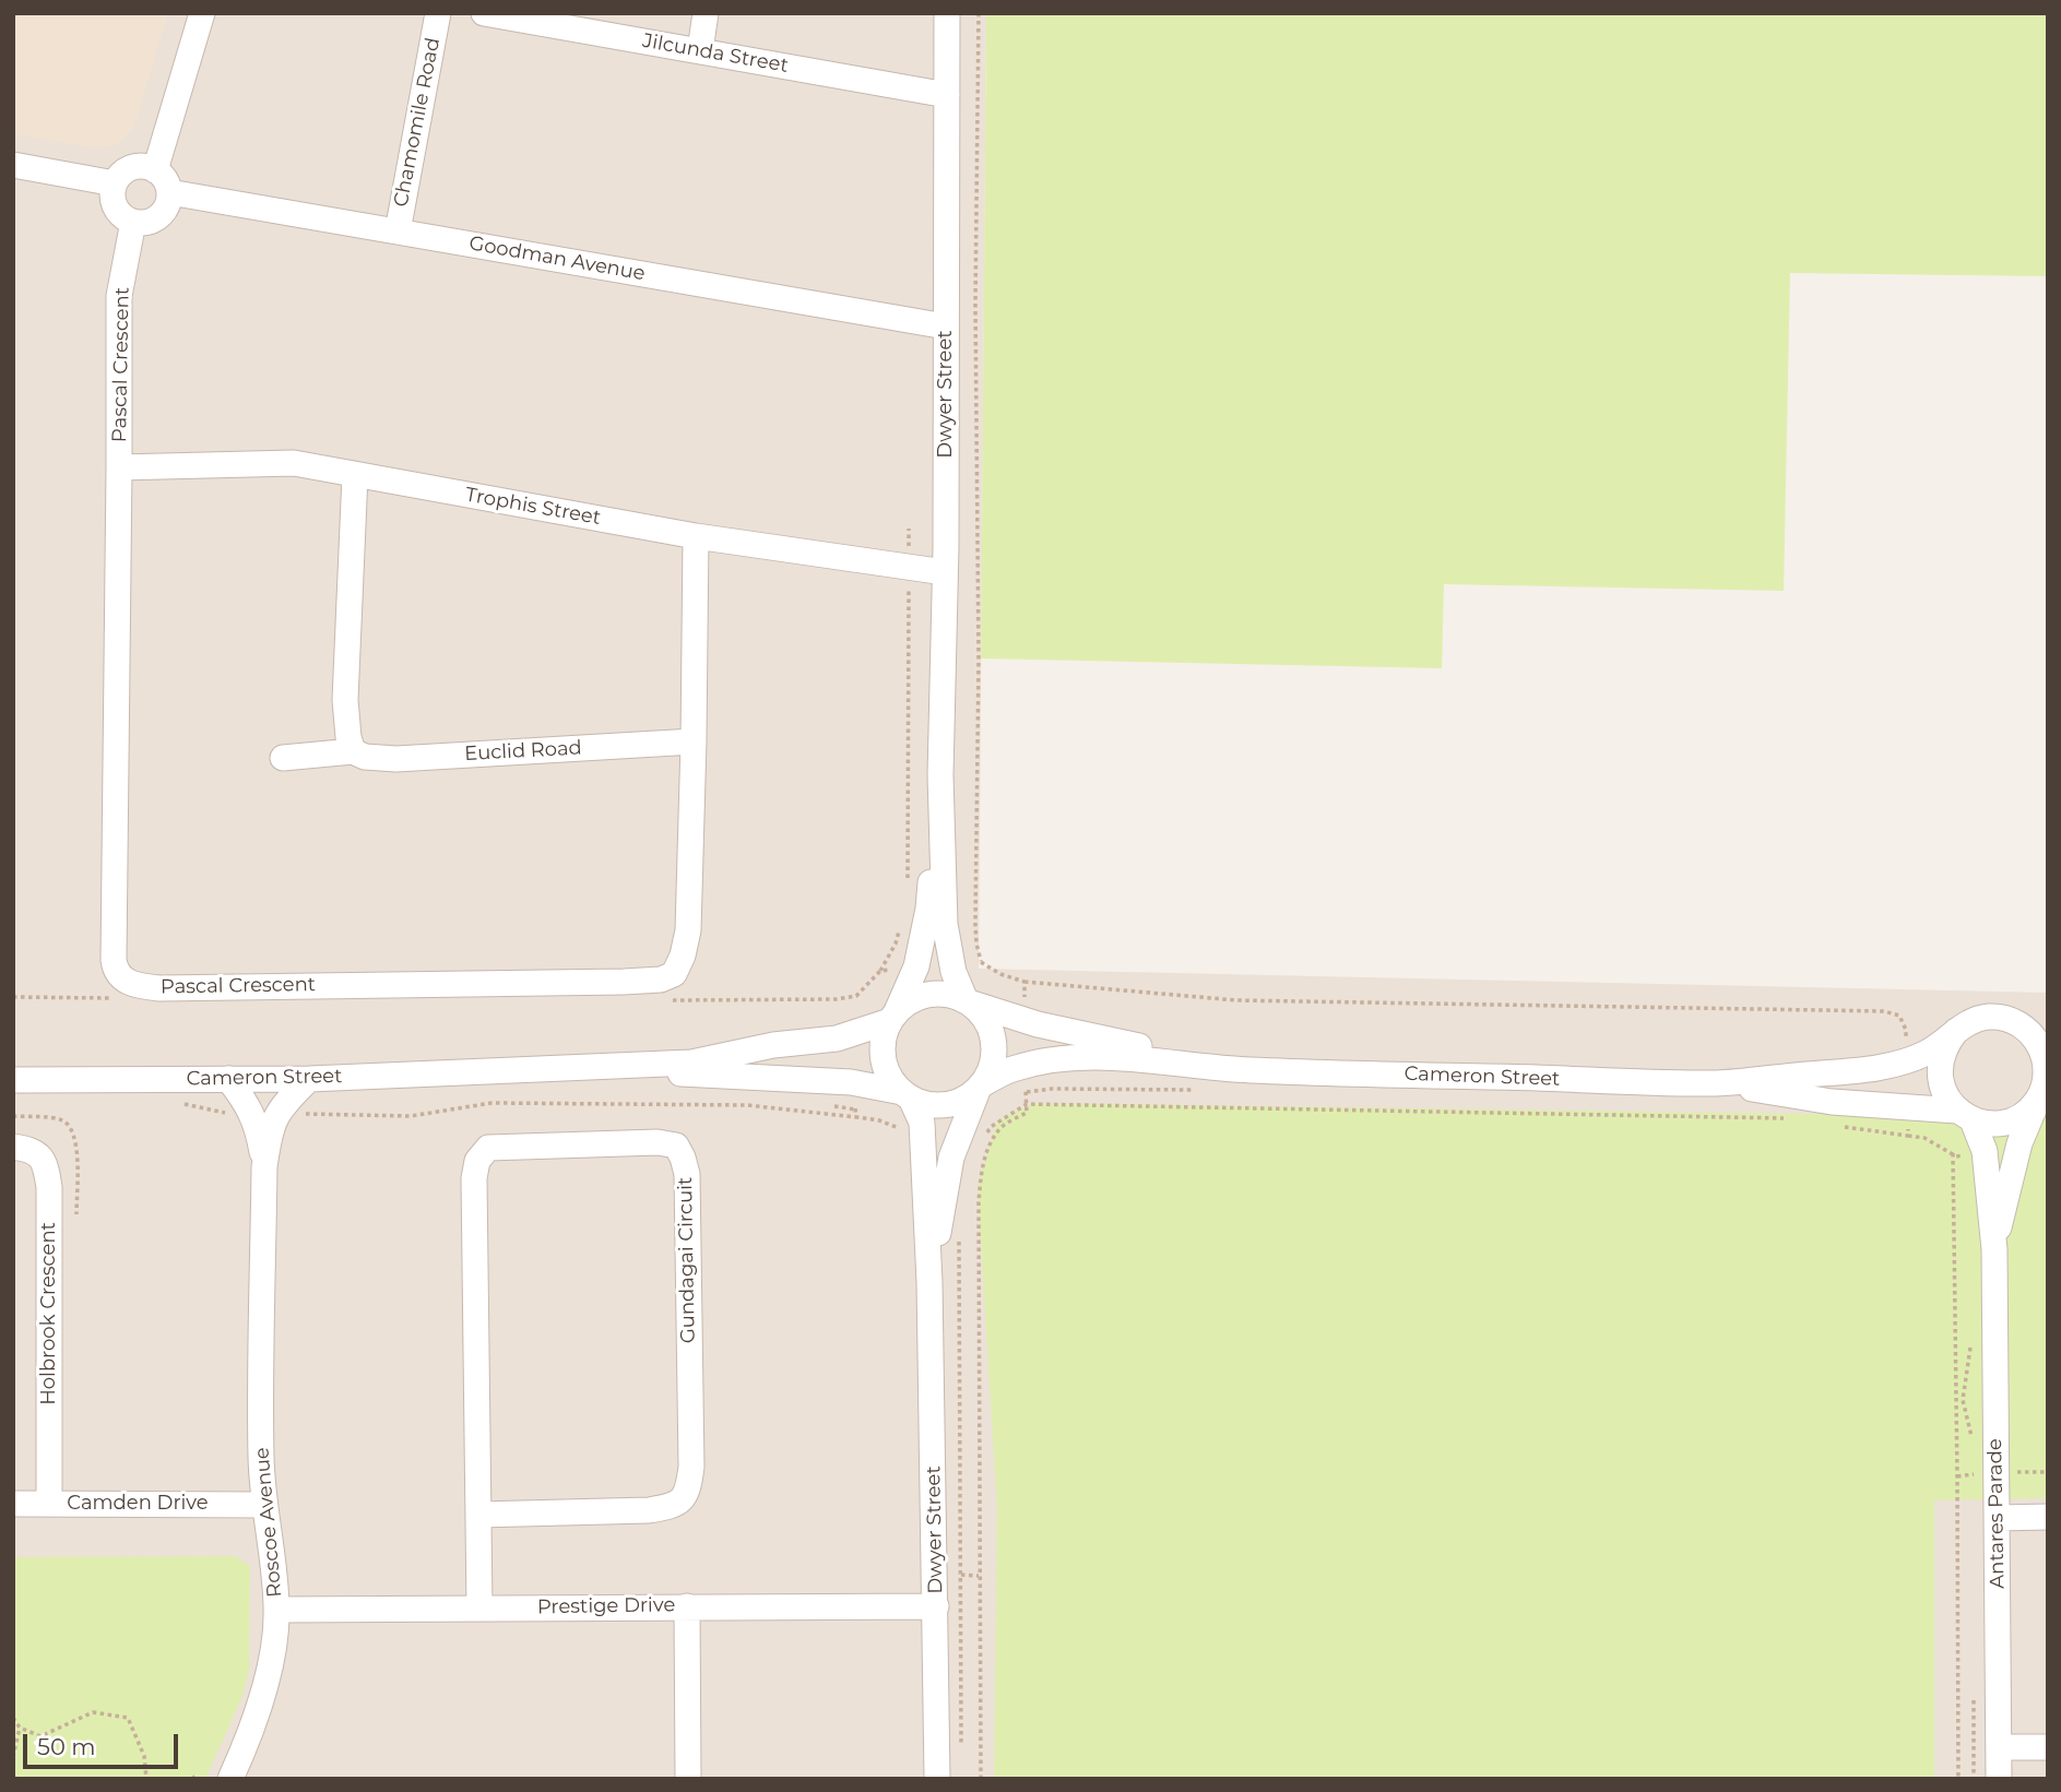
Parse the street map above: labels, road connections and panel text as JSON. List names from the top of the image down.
{
  "streets": {
    "street": [
      "Jilcunda Street",
      "Chamomile Road",
      "Goodman Avenue",
      "Pascal Crescent",
      "Dwyer Street",
      "Trophis Street",
      "Euclid Road",
      "Cameron Street",
      "Gundagai Circuit",
      "Holbrook Crescent",
      "Camden Drive",
      "Antares Parade",
      "Roscoe Avenue",
      "Prestige Drive"
    ]
  },
  "crossings": [
    ["Jilcunda Street", "Dwyer Street"],
    ["Chamomile Road", "Goodman Avenue"],
    ["Goodman Avenue", "Pascal Crescent"],
    ["Goodman Avenue", "Dwyer Street"],
    ["Pascal Crescent", "Trophis Street"],
    ["Pascal Crescent", "Euclid Road"],
    ["Dwyer Street", "Trophis Street"],
    ["Dwyer Street", "Cameron Street"],
    ["Dwyer Street", "Prestige Drive"],
    ["Cameron Street", "Antares Parade"],
    ["Gundagai Circuit", "Prestige Drive"],
    ["Holbrook Crescent", "Camden Drive"],
    ["Camden Drive", "Roscoe Avenue"],
    ["Roscoe Avenue", "Prestige Drive"]
  ],
  "scale_bar": "50 m"
}
